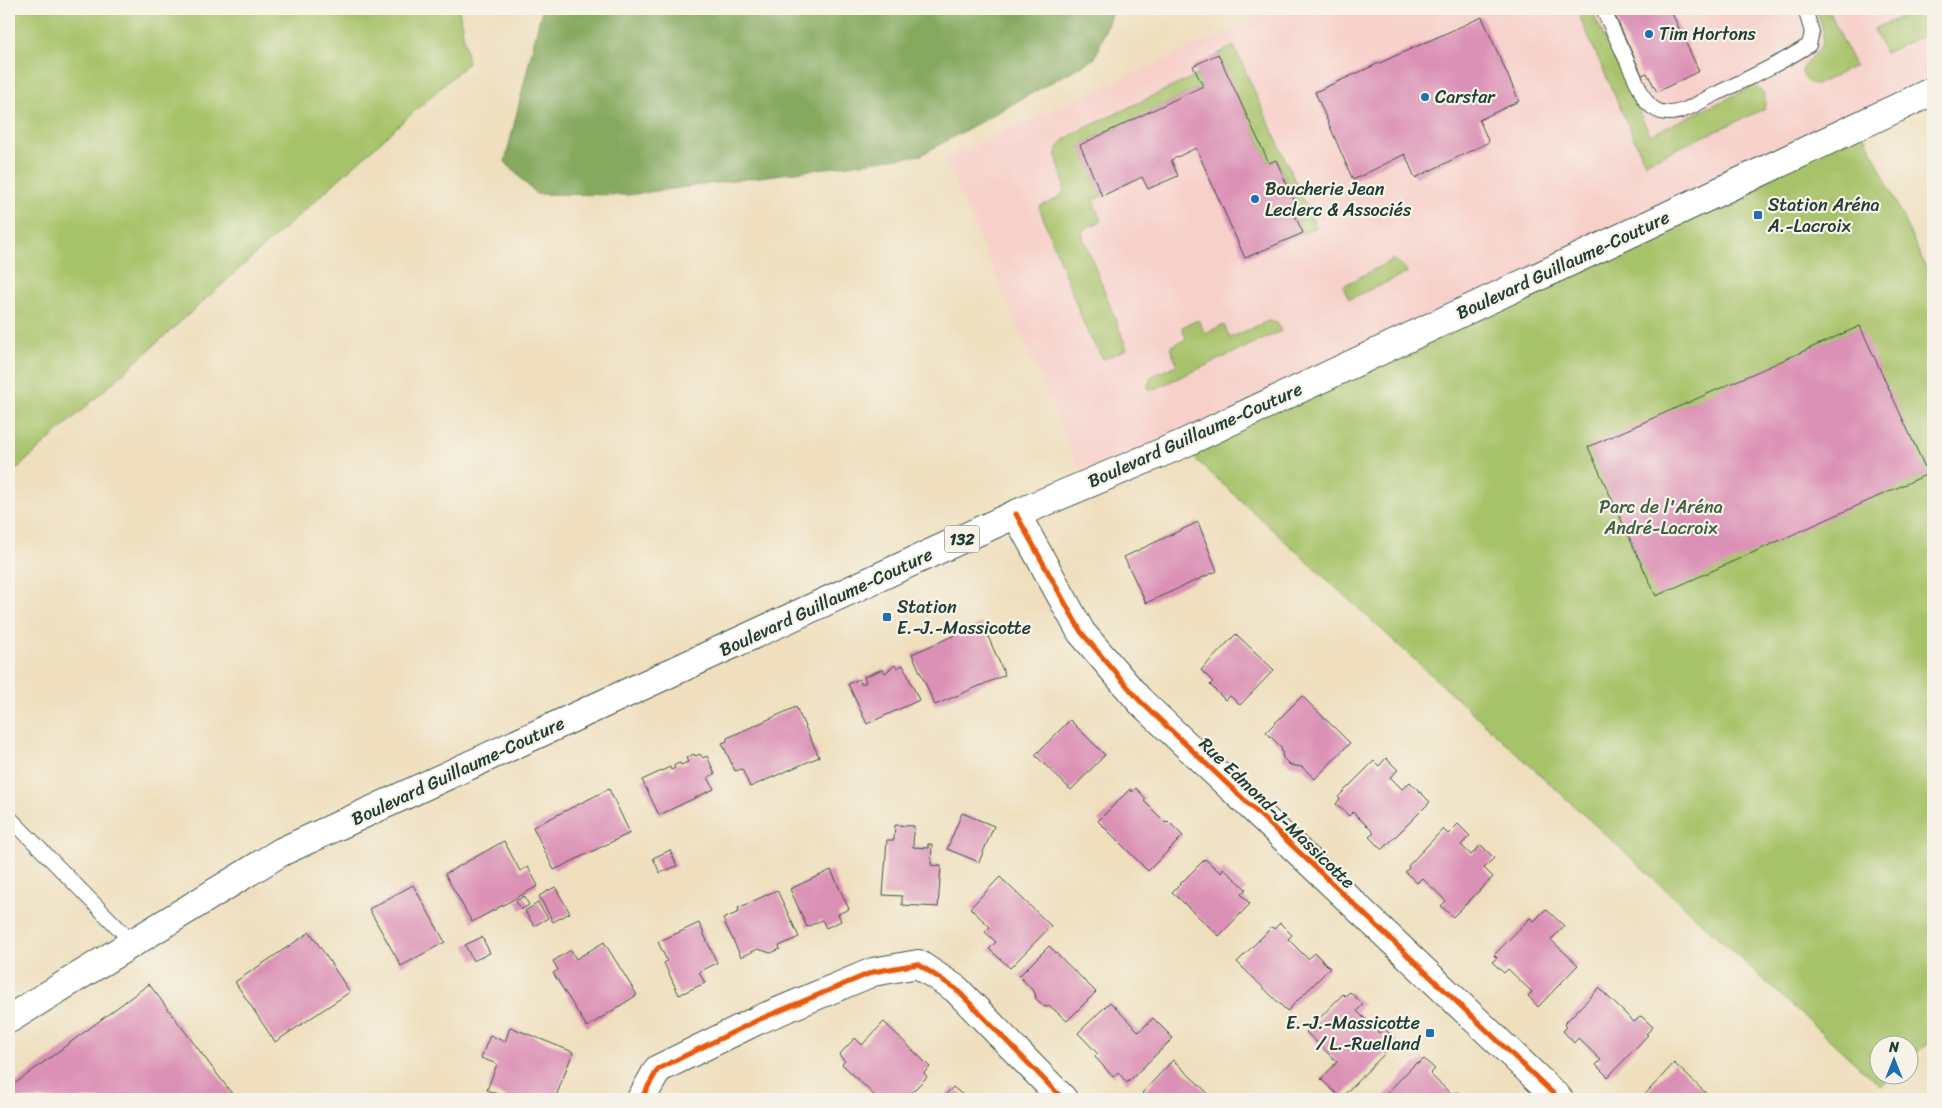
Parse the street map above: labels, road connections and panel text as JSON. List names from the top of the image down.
{
  "streets": {
    "main road": ["Boulevard Guillaume-Couture", "132", "Rue Edmond-J-Massicotte"]
  },
  "crossings": [
    ["Boulevard Guillaume-Couture", "Rue Edmond-J-Massicotte"]
  ],
  "parks": ["Parc de l'Aréna André-Lacroix"],
  "places": {
    "other": ["Tim Hortons", "Carstar", "Boucherie Jean Leclerc & Associés"],
    "transit": ["Station Aréna A.-Lacroix", "Station E.-J.-Massicotte", "E.-J.-Massicotte / L.-Ruelland"]
  },
  "north": "top"
}
